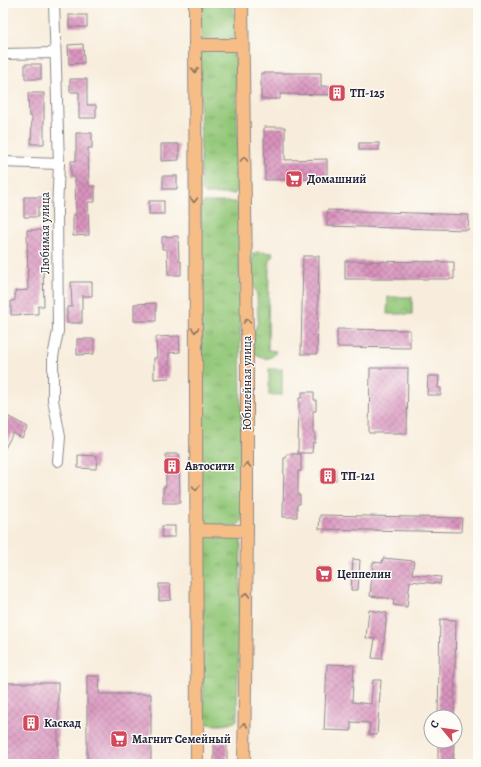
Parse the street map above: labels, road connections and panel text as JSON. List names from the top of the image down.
{
  "streets": {
    "main road": ["Юбилейная улица"],
    "street": ["Любимая улица"]
  },
  "places": {
    "building": [
      "ТП-125",
      "Автосити",
      "ТП-121",
      "Каскад"
    ],
    "supermarket": ["Домашний", "Цеппелин", "Магнит Семейный"]
  },
  "north": "top left"
}
